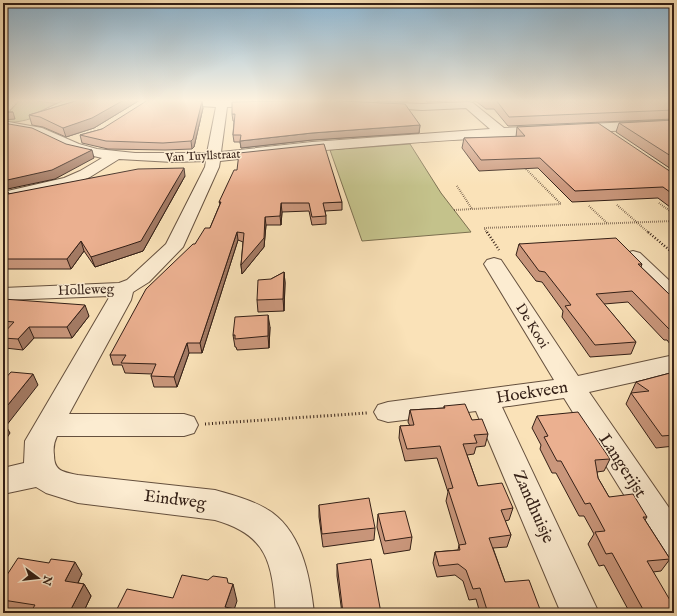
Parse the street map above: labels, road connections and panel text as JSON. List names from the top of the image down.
{
  "streets": {
    "street": [
      "Van Tuyllstraat",
      "Holleweg",
      "De Kooi",
      "Hoekveen",
      "Langerijst",
      "Eindweg",
      "Zandhuisje"
    ]
  },
  "crossings": [
    ["Van Tuyllstraat", "Holleweg"],
    ["De Kooi", "Hoekveen"],
    ["De Kooi", "Langerijst"],
    ["Hoekveen", "Langerijst"],
    ["Hoekveen", "Zandhuisje"]
  ],
  "north": "right"
}
